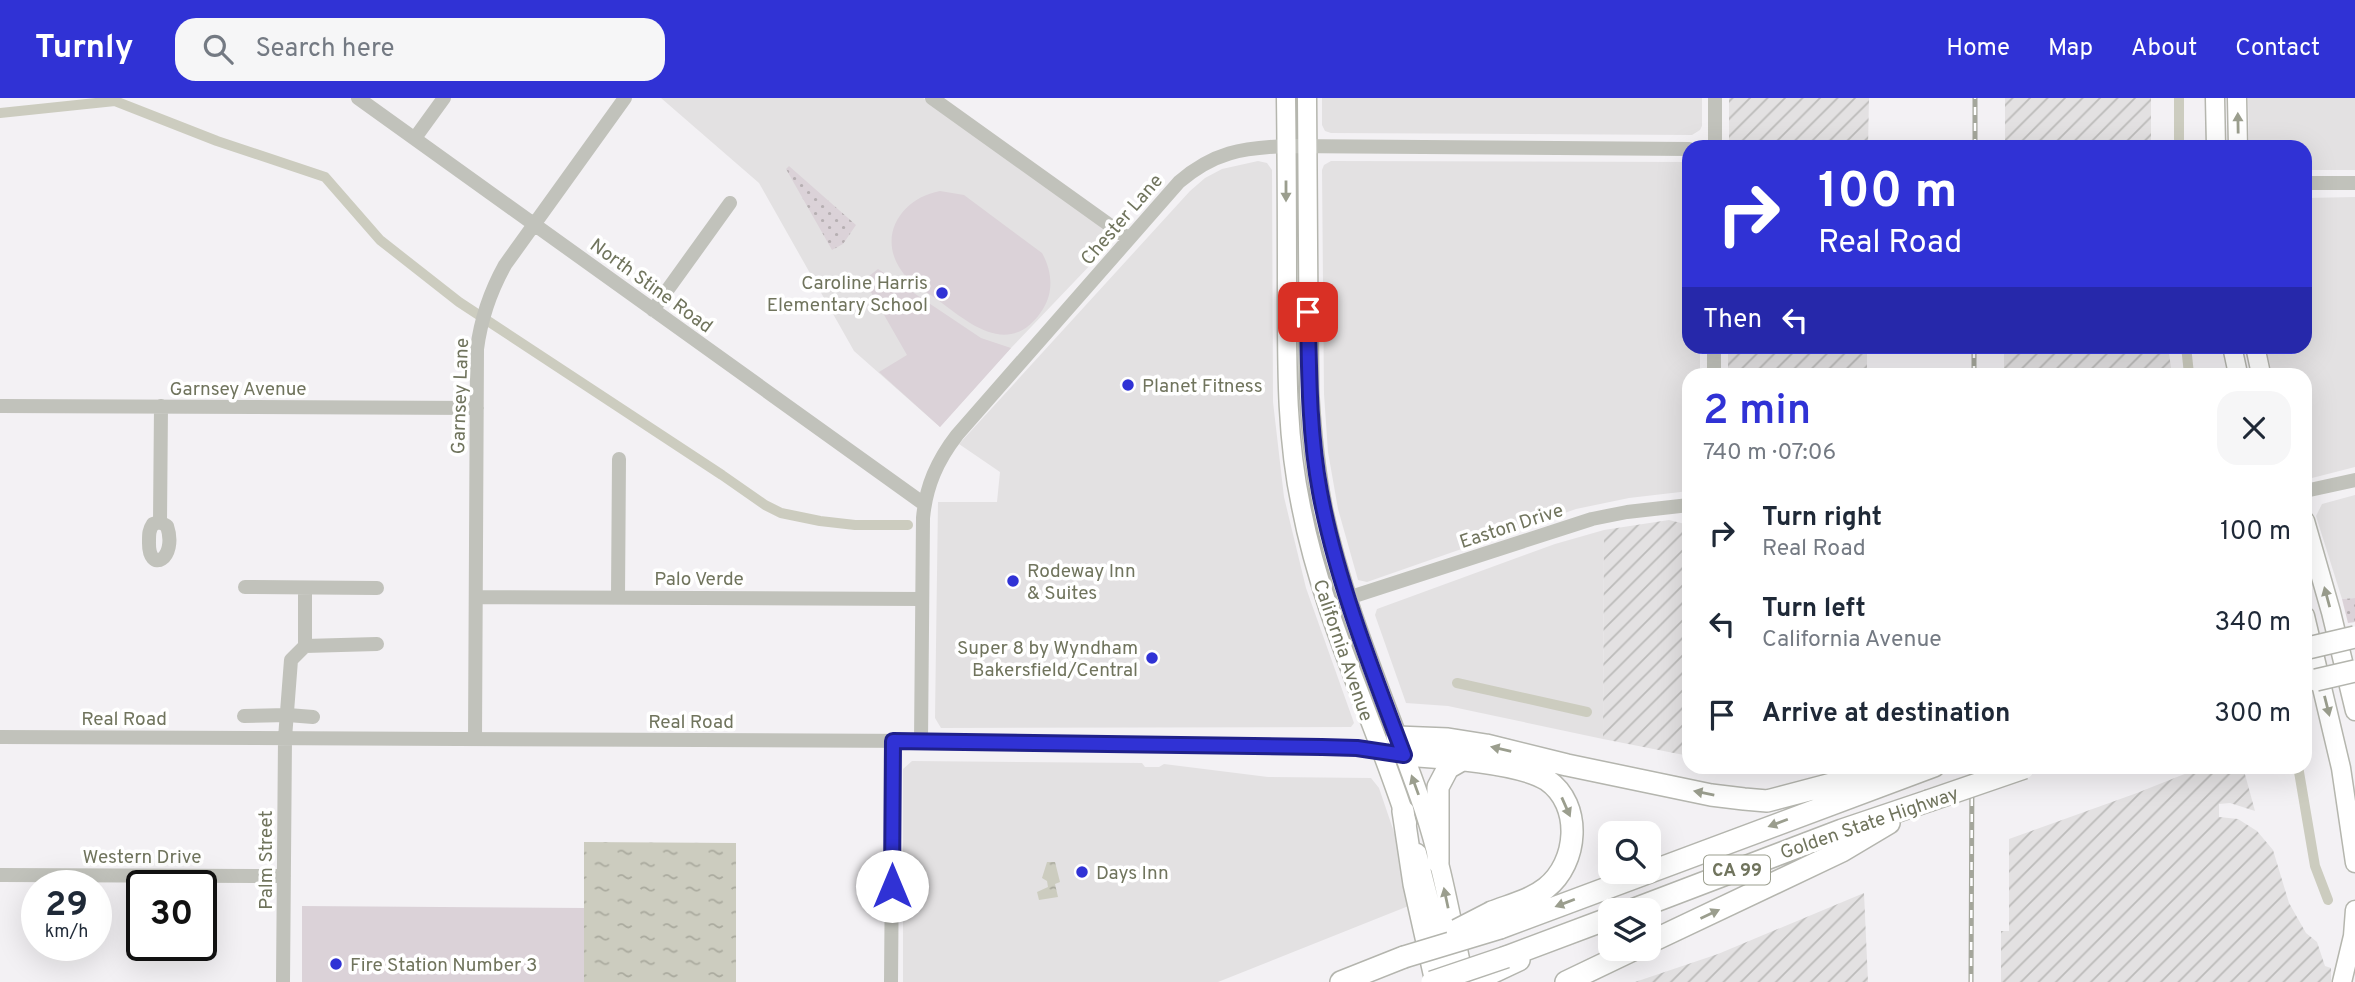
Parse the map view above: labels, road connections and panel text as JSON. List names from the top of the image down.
{
  "streets": {
    "highway": ["Golden State Highway", "CA 99"],
    "main road": ["California Avenue"],
    "street": [
      "Chester Lane",
      "North Stine Road",
      "Garnsey Avenue",
      "Garnsey Lane",
      "Easton Drive",
      "Palo Verde",
      "Real Road",
      "Western Drive",
      "Palm Street"
    ]
  },
  "crossings": [
    ["Chester Lane", "North Stine Road"],
    ["Chester Lane", "Palo Verde"],
    ["Chester Lane", "California Avenue"],
    ["Chester Lane", "Real Road"],
    ["North Stine Road", "Garnsey Lane"],
    ["Garnsey Avenue", "Garnsey Lane"],
    ["Garnsey Lane", "Palo Verde"],
    ["Garnsey Lane", "Real Road"],
    ["Easton Drive", "California Avenue"],
    ["California Avenue", "Real Road"],
    ["Real Road", "Palm Street"],
    ["Western Drive", "Palm Street"]
  ],
  "places": [
    "Caroline Harris Elementary School",
    "Planet Fitness",
    "Rodeway Inn & Suites",
    "Super 8 by Wyndham Bakersfield/Central",
    "Days Inn",
    "Fire Station Number 3"
  ],
  "page": {
    "header": "Turnly",
    "search": "Search here",
    "nav": [
      "Home",
      "Map",
      "About",
      "Contact"
    ],
    "turn": ["100 m", "Real Road"],
    "then": "Then",
    "heading": ["2 min", "740 m · 07:06"],
    "list": [
      {
        "name": "Turn right",
        "note": "Real Road",
        "value": "100 m"
      },
      {
        "name": "Turn left",
        "note": "California Avenue",
        "value": "340 m"
      },
      {
        "name": "Arrive at destination",
        "value": "300 m"
      }
    ],
    "speed": "29 km/h",
    "limit": "30"
  }
}
